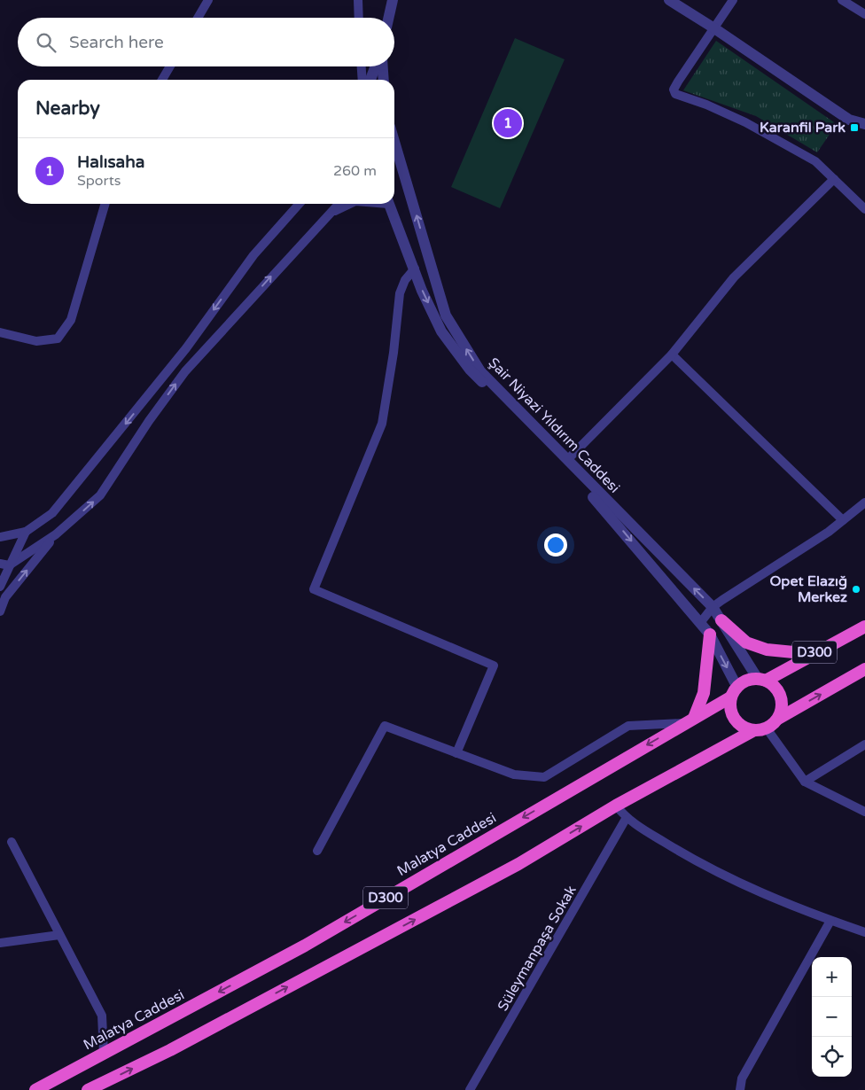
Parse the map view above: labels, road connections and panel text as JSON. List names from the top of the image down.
{
  "streets": {
    "highway": ["D300", "Malatya Caddesi"],
    "street": ["Şair Niyazi Yıldırım Caddesi", "Süleymanpaşa Sokak"]
  },
  "crossings": [
    ["Şair Niyazi Yıldırım Caddesi", "D300"],
    ["Şair Niyazi Yıldırım Caddesi", "Malatya Caddesi"],
    ["D300", "Malatya Caddesi"]
  ],
  "places": {
    "transit": ["Karanfil Park"],
    "other": ["Opet Elazığ Merkez"]
  },
  "page": {
    "search": "Search here",
    "heading": "Nearby",
    "pins": "1",
    "list": [
      {
        "mark": "1",
        "name": "Halısaha",
        "note": "Sports",
        "value": "260 m"
      }
    ],
    "map_buttons": ["+", "−"]
  }
}
